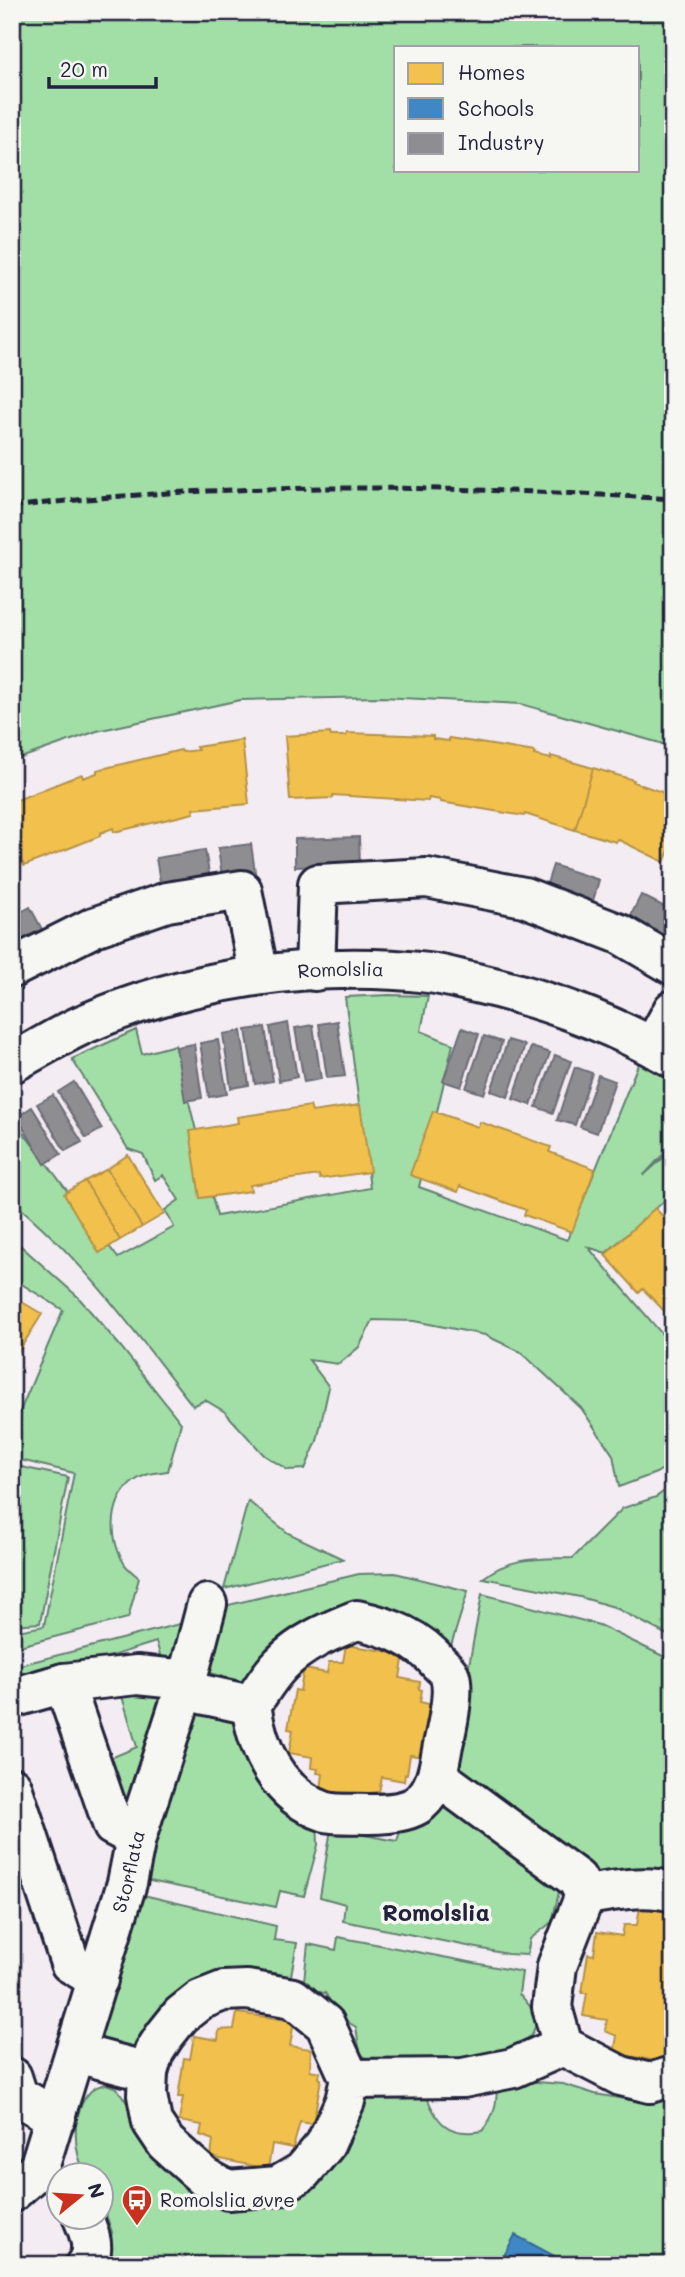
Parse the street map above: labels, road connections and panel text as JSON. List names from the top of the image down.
{
  "streets": {
    "street": ["Romolslia", "Storflata"]
  },
  "districts": ["Romolslia"],
  "places": {
    "bus stop": ["Romolslia øvre"]
  },
  "legend": ["Homes", "Schools", "Industry"],
  "scale_bar": "20 m",
  "north": "right"
}
